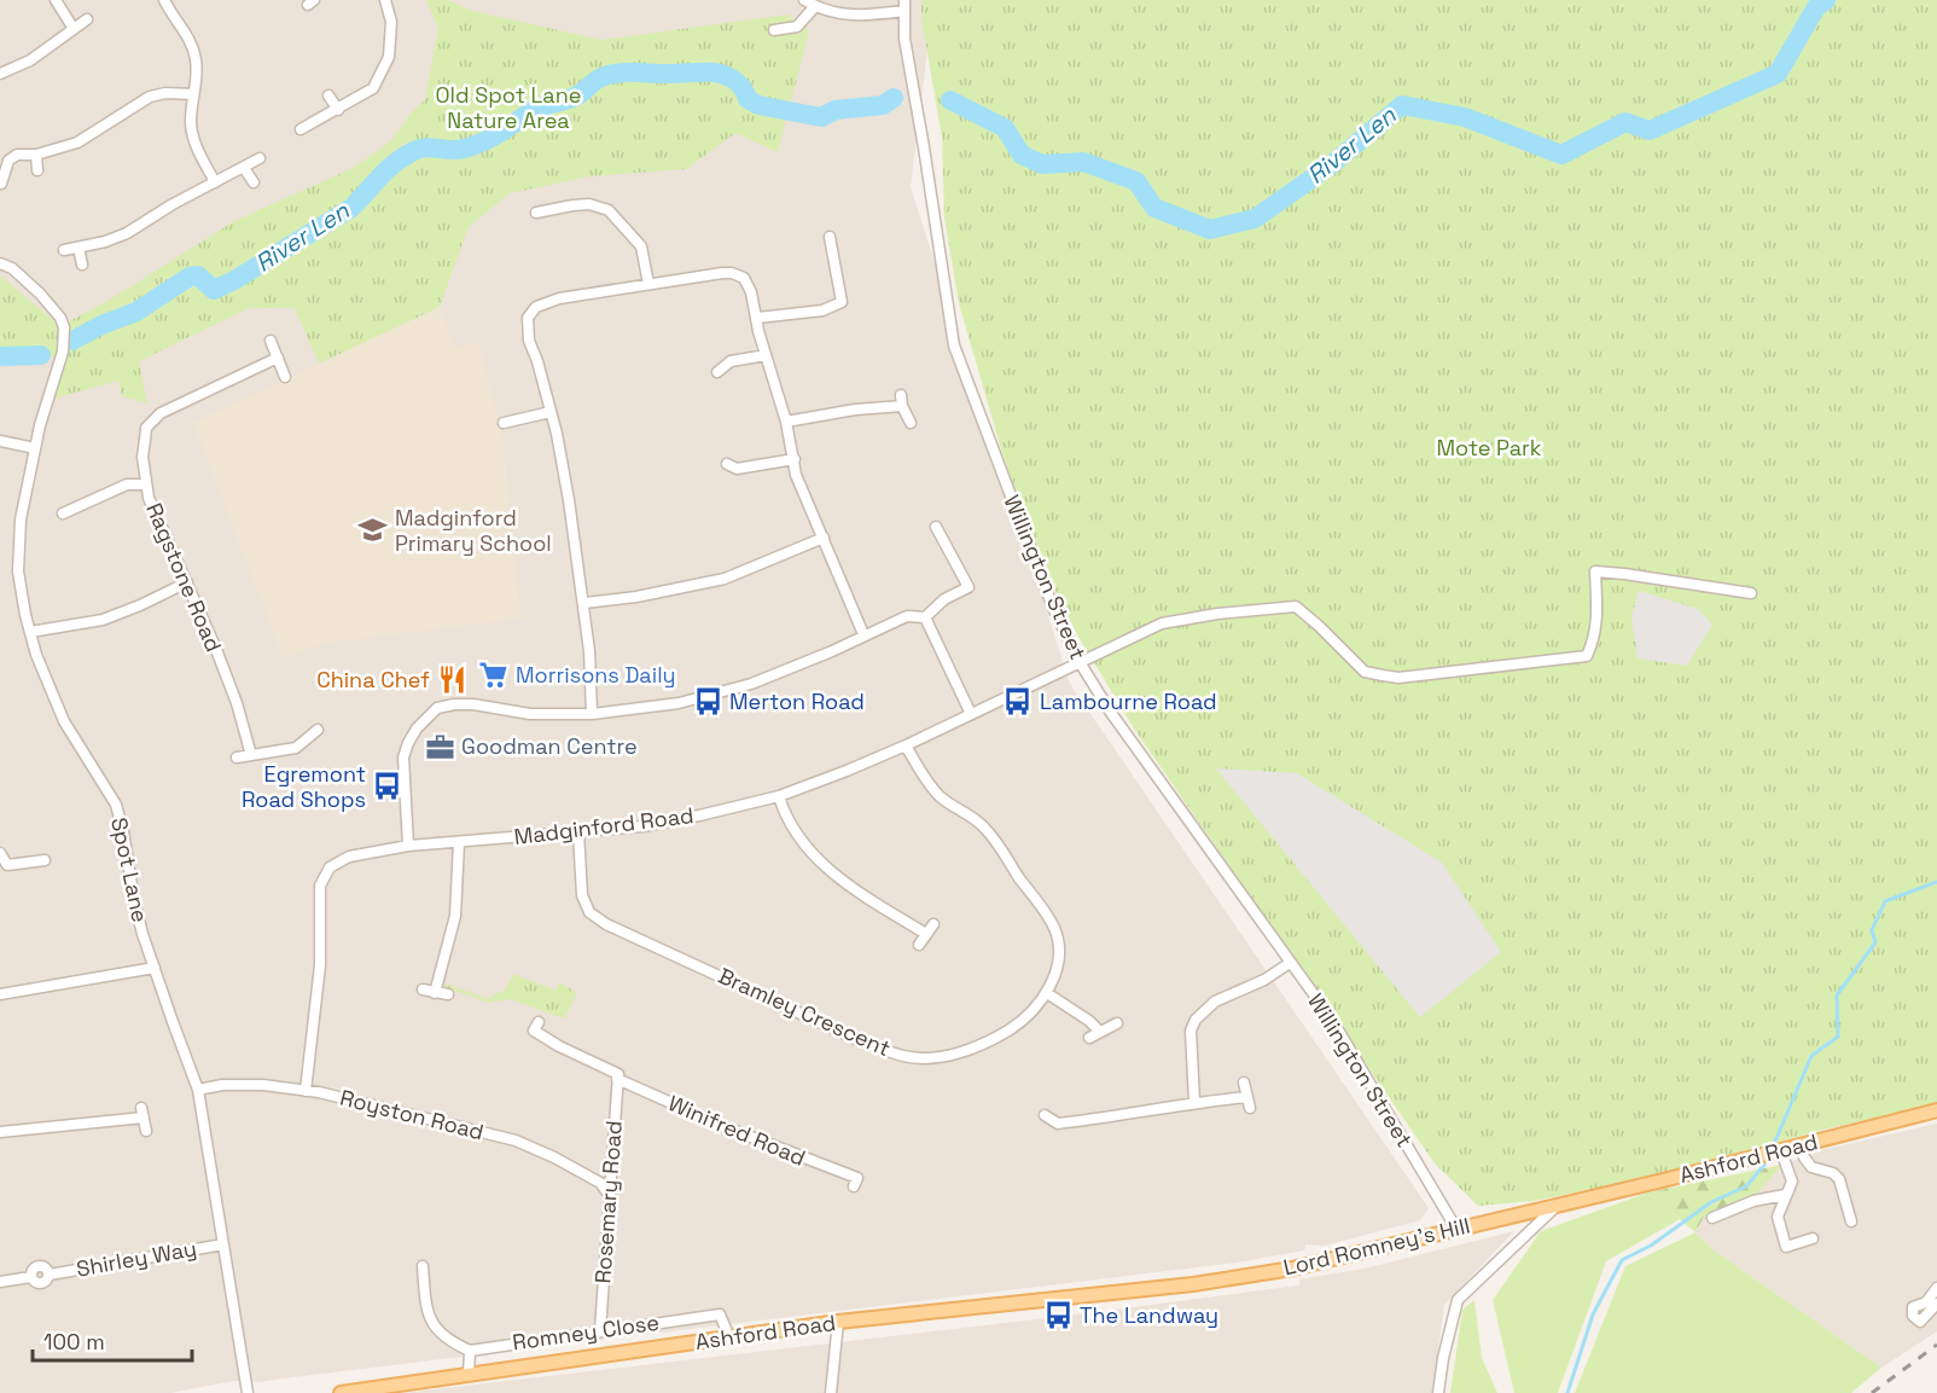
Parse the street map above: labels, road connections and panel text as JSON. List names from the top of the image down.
{
  "streets": {
    "main road": ["Ashford Road", "Lord Romney's Hill"],
    "street": [
      "Ragstone Road",
      "Willington Street",
      "Madginford Road",
      "Spot Lane",
      "Bramley Crescent",
      "Royston Road",
      "Winifred Road",
      "Rosemary Road",
      "Shirley Way",
      "Romney Close"
    ]
  },
  "crossings": [
    ["Willington Street", "Madginford Road"],
    ["Willington Street", "Lord Romney's Hill"],
    ["Madginford Road", "Bramley Crescent"],
    ["Madginford Road", "Royston Road"],
    ["Spot Lane", "Royston Road"],
    ["Spot Lane", "Shirley Way"],
    ["Royston Road", "Rosemary Road"],
    ["Winifred Road", "Rosemary Road"],
    ["Ashford Road", "Lord Romney's Hill"],
    ["Ashford Road", "Romney Close"],
    ["Rosemary Road", "Romney Close"]
  ],
  "water": ["River Len"],
  "parks": ["Old Spot Lane Nature Area", "Mote Park"],
  "places": {
    "school or university": ["Madginford Primary School"],
    "supermarket": ["Morrisons Daily"],
    "restaurant": ["China Chef"],
    "bus stop": [
      "Merton Road",
      "Lambourne Road",
      "Egremont Road Shops",
      "The Landway"
    ],
    "office": ["Goodman Centre"]
  },
  "scale_bar": "100 m"
}
